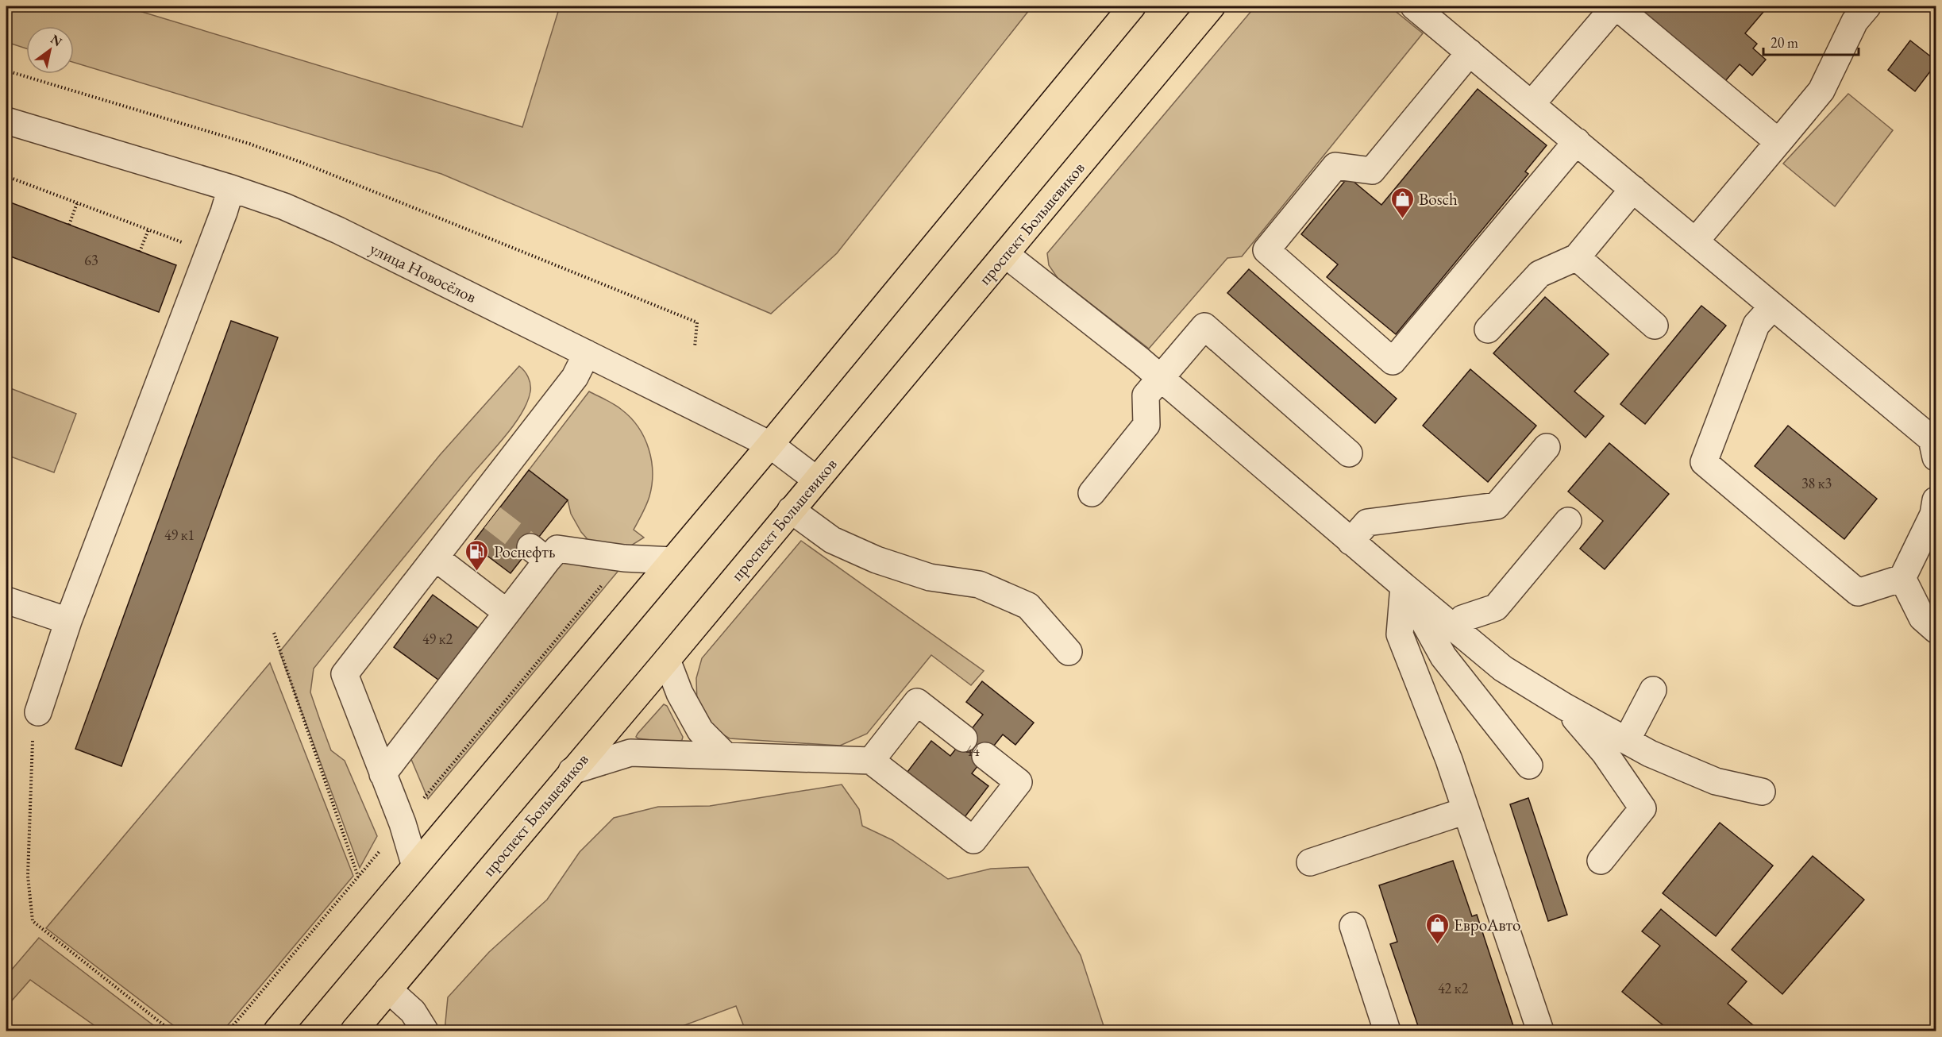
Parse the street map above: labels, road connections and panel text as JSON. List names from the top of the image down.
{
  "streets": {
    "main road": ["проспект Большевиков"],
    "street": ["улица Новосёлов"]
  },
  "crossings": [
    ["проспект Большевиков", "улица Новосёлов"]
  ],
  "places": {
    "shop": ["Bosch", "ЕвроАвто"],
    "fuel station": ["Роснефть"]
  },
  "house_numbers": [
    "63",
    "38 к3",
    "49 к1",
    "49 к2",
    "44",
    "42 к2"
  ],
  "scale_bar": "20 m",
  "north": "top right"
}
